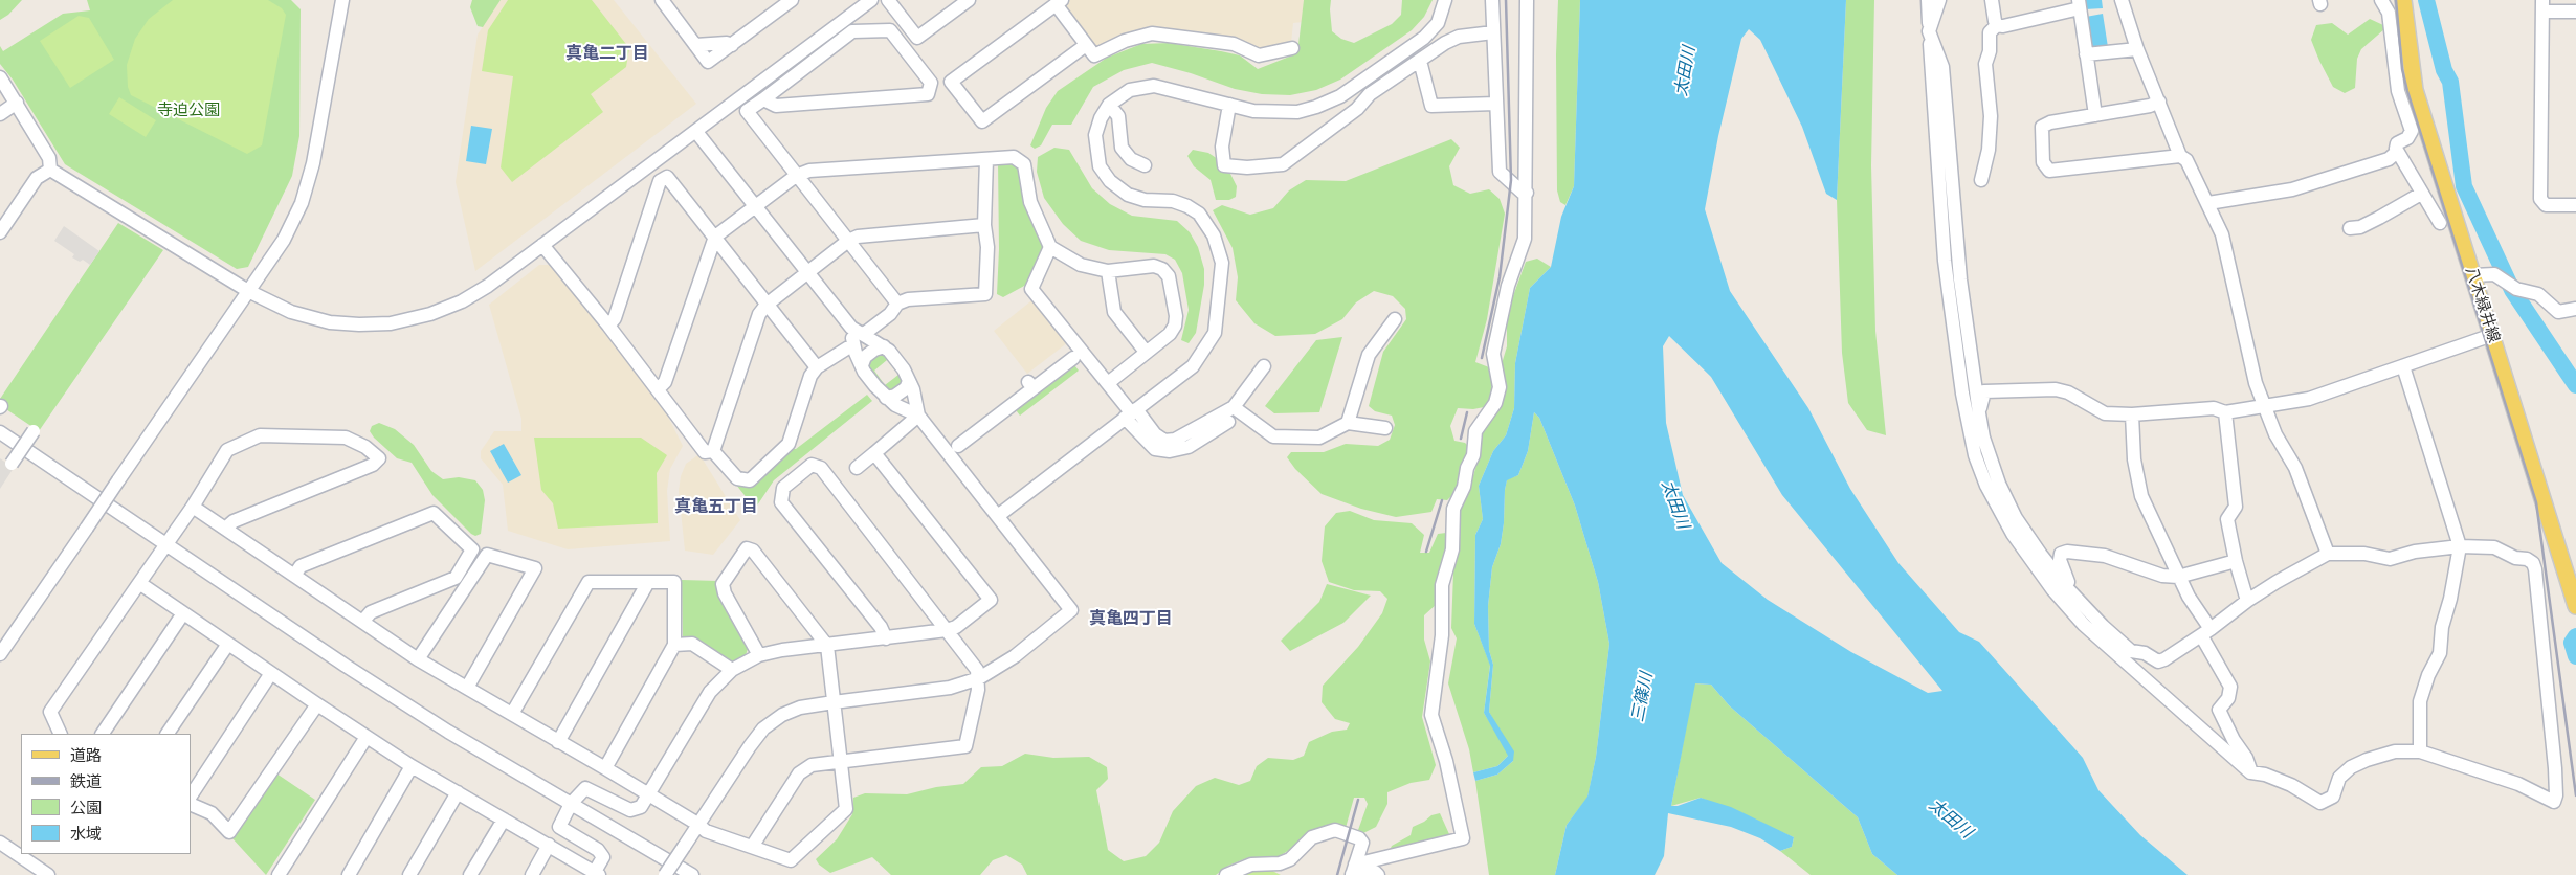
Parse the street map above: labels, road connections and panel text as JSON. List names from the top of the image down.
{
  "streets": {
    "main road": ["八木緑井線"]
  },
  "districts": ["真亀二丁目", "真亀五丁目", "真亀四丁目"],
  "water": ["太田川", "三篠川"],
  "parks": ["寺迫公園"],
  "legend": [
    "道路",
    "鉄道",
    "公園",
    "水域"
  ]
}
